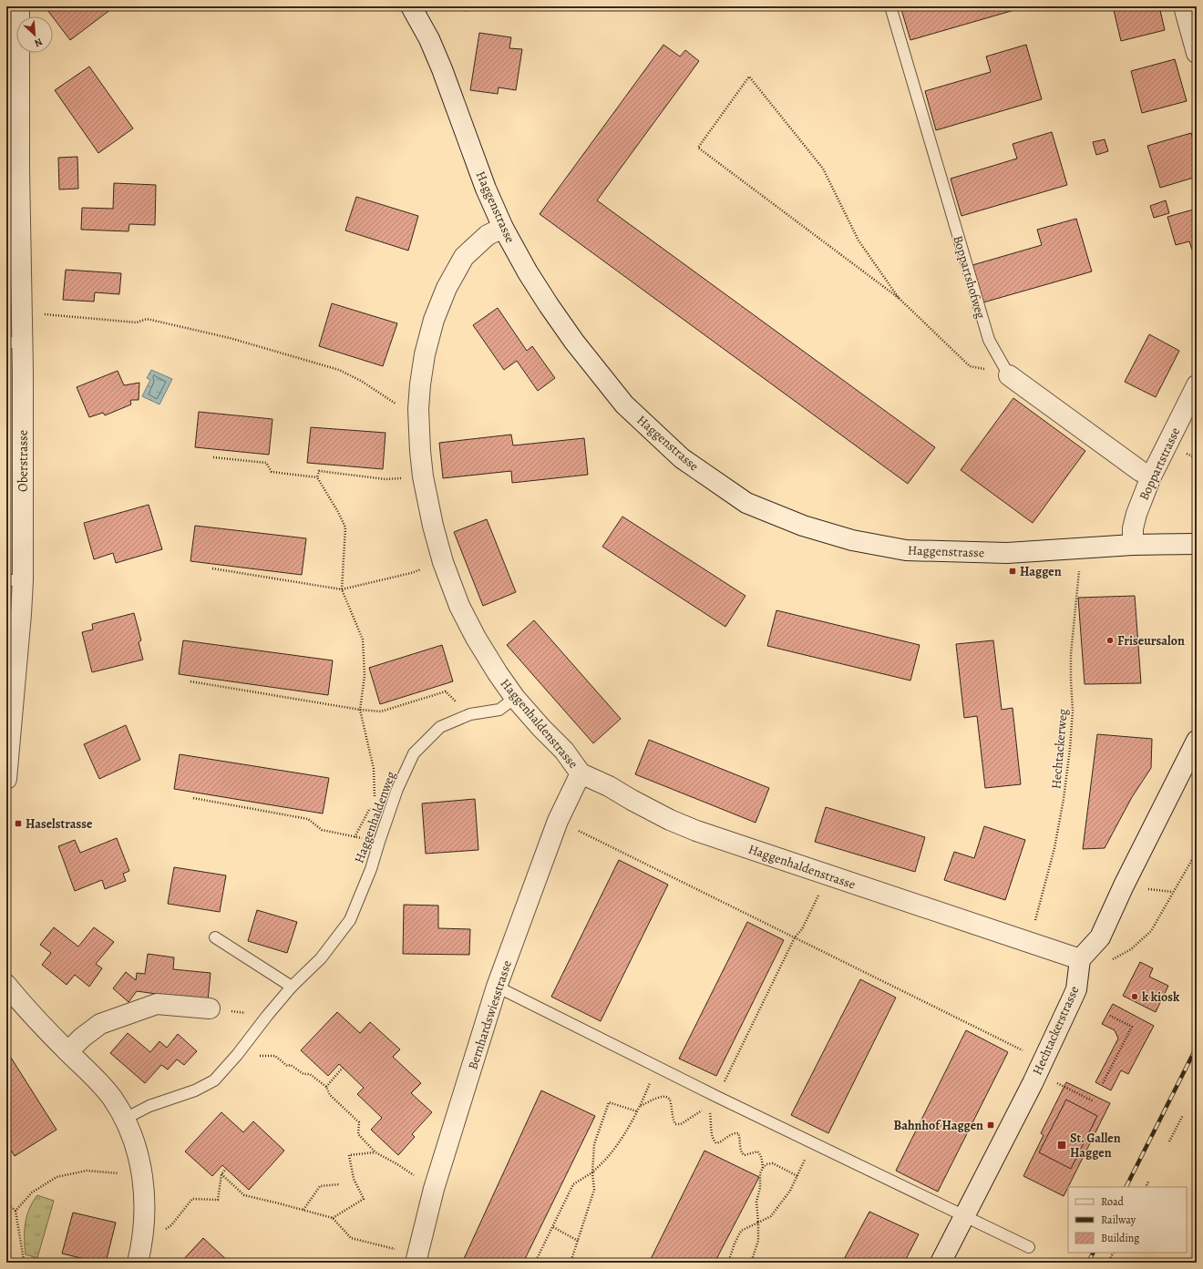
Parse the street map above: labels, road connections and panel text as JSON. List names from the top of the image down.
{
  "streets": {
    "street": [
      "Haggenstrasse",
      "Boppartshofweg",
      "Oberstrasse",
      "Boppartstrasse",
      "Haggenhaldenstrasse",
      "Bernhardswiesstrasse",
      "Hechtackerstrasse"
    ],
    "lane": ["Haggenhaldenweg"],
    "path": ["Hechtackerweg"]
  },
  "crossings": [
    ["Haggenstrasse", "Boppartstrasse"],
    ["Haggenstrasse", "Haggenhaldenstrasse"],
    ["Boppartshofweg", "Boppartstrasse"],
    ["Haggenhaldenstrasse", "Haggenhaldenweg"],
    ["Haggenhaldenstrasse", "Bernhardswiesstrasse"],
    ["Haggenhaldenstrasse", "Hechtackerstrasse"]
  ],
  "places": {
    "transit": [
      "Haggen",
      "Haselstrasse",
      "Bahnhof Haggen",
      "St. Gallen Haggen"
    ],
    "other": ["Friseursalon", "k kiosk"]
  },
  "legend": ["Road", "Railway", "Building"],
  "north": "bottom right"
}
